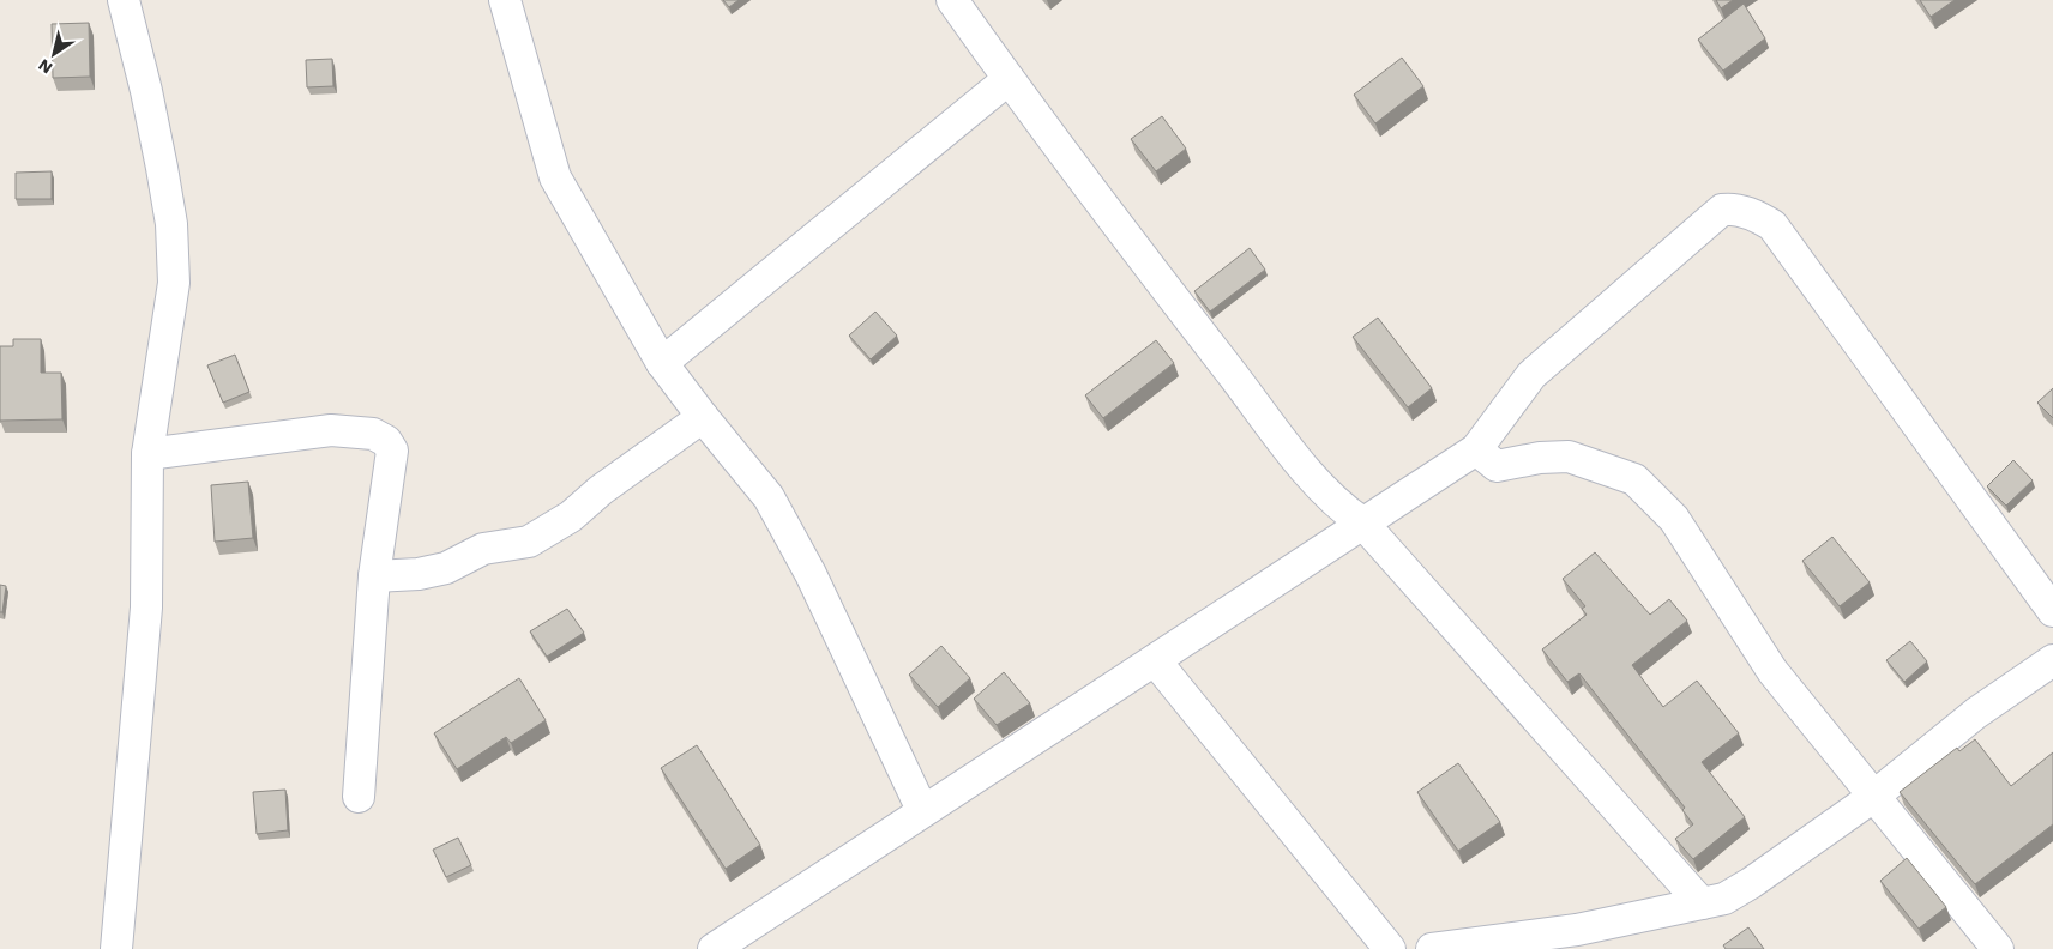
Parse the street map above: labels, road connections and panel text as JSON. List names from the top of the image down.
{
  "north": "bottom left"
}
